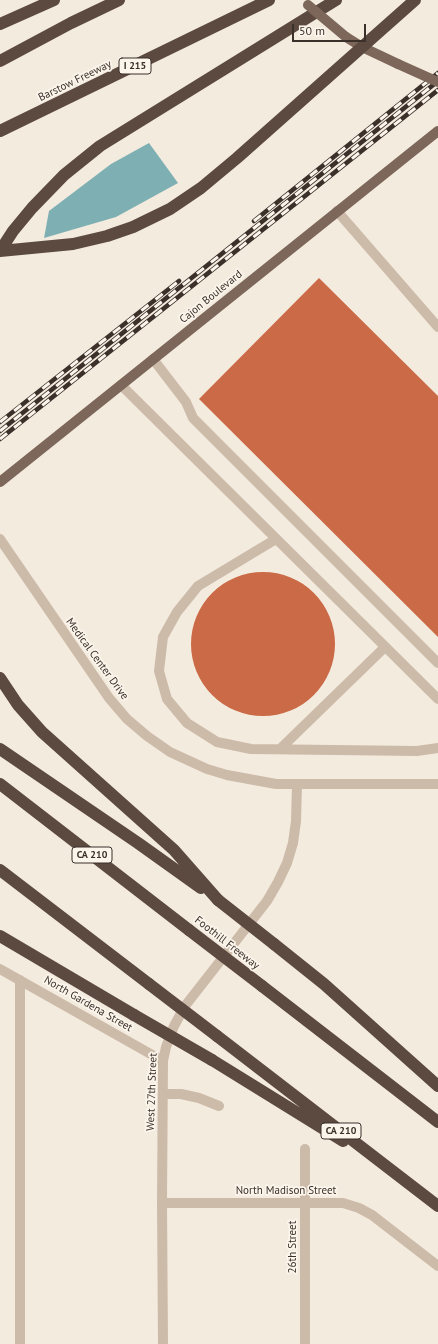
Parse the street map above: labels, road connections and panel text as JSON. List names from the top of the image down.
{
  "streets": {
    "highway": [
      "I 215",
      "Barstow Freeway",
      "CA 210",
      "Foothill Freeway"
    ],
    "main road": ["Cajon Boulevard"],
    "street": [
      "Medical Center Drive",
      "North Gardena Street",
      "West 27th Street",
      "North Madison Street",
      "26th Street"
    ]
  },
  "crossings": [
    ["Medical Center Drive", "West 27th Street"],
    ["North Gardena Street", "West 27th Street"],
    ["West 27th Street", "North Madison Street"],
    ["North Madison Street", "26th Street"]
  ],
  "scale_bar": "50 m"
}
